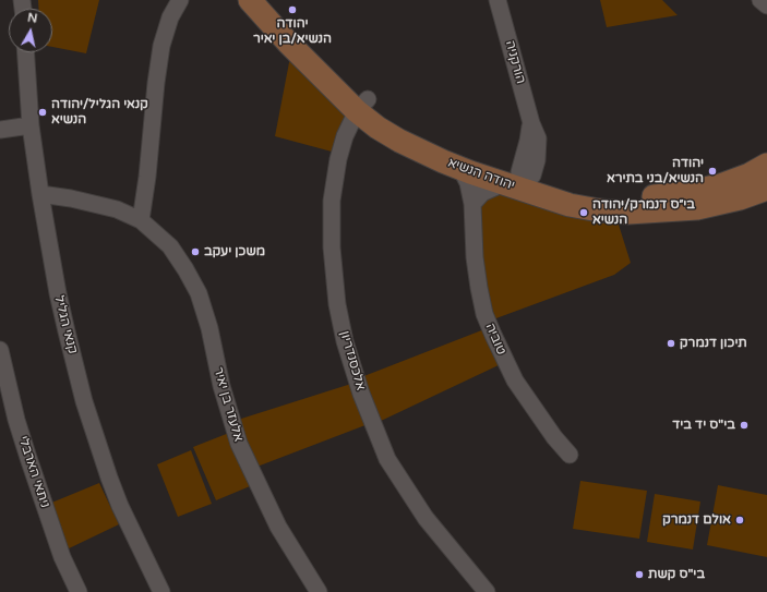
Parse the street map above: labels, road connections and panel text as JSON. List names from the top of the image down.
{
  "streets": {
    "street": [
      "הורקניה",
      "יהודה הנשיא",
      "קנאי הגליל",
      "טוביה",
      "אלכסנדריון",
      "אלעזר בן יאיר",
      "ניתאי הארבלי"
    ]
  },
  "crossings": [
    ["הורקניה", "יהודה הנשיא"],
    ["יהודה הנשיא", "טוביה"],
    ["יהודה הנשיא", "אלכסנדריון"],
    ["קנאי הגליל", "אלעזר בן יאיר"]
  ],
  "places": [
    "יהודה הנשיא/בן יאיר",
    "קנאי הגליל/יהודה הנשיא",
    "יהודה הנשיא/בני בתירא",
    "בי״ס דנמרק/יהודה הנשיא",
    "משכן יעקב",
    "תיכון דנמרק",
    "בי\"ס יד ביד",
    "אולם דנמרק",
    "בי\"ס קשת"
  ],
  "north": "top"
}
